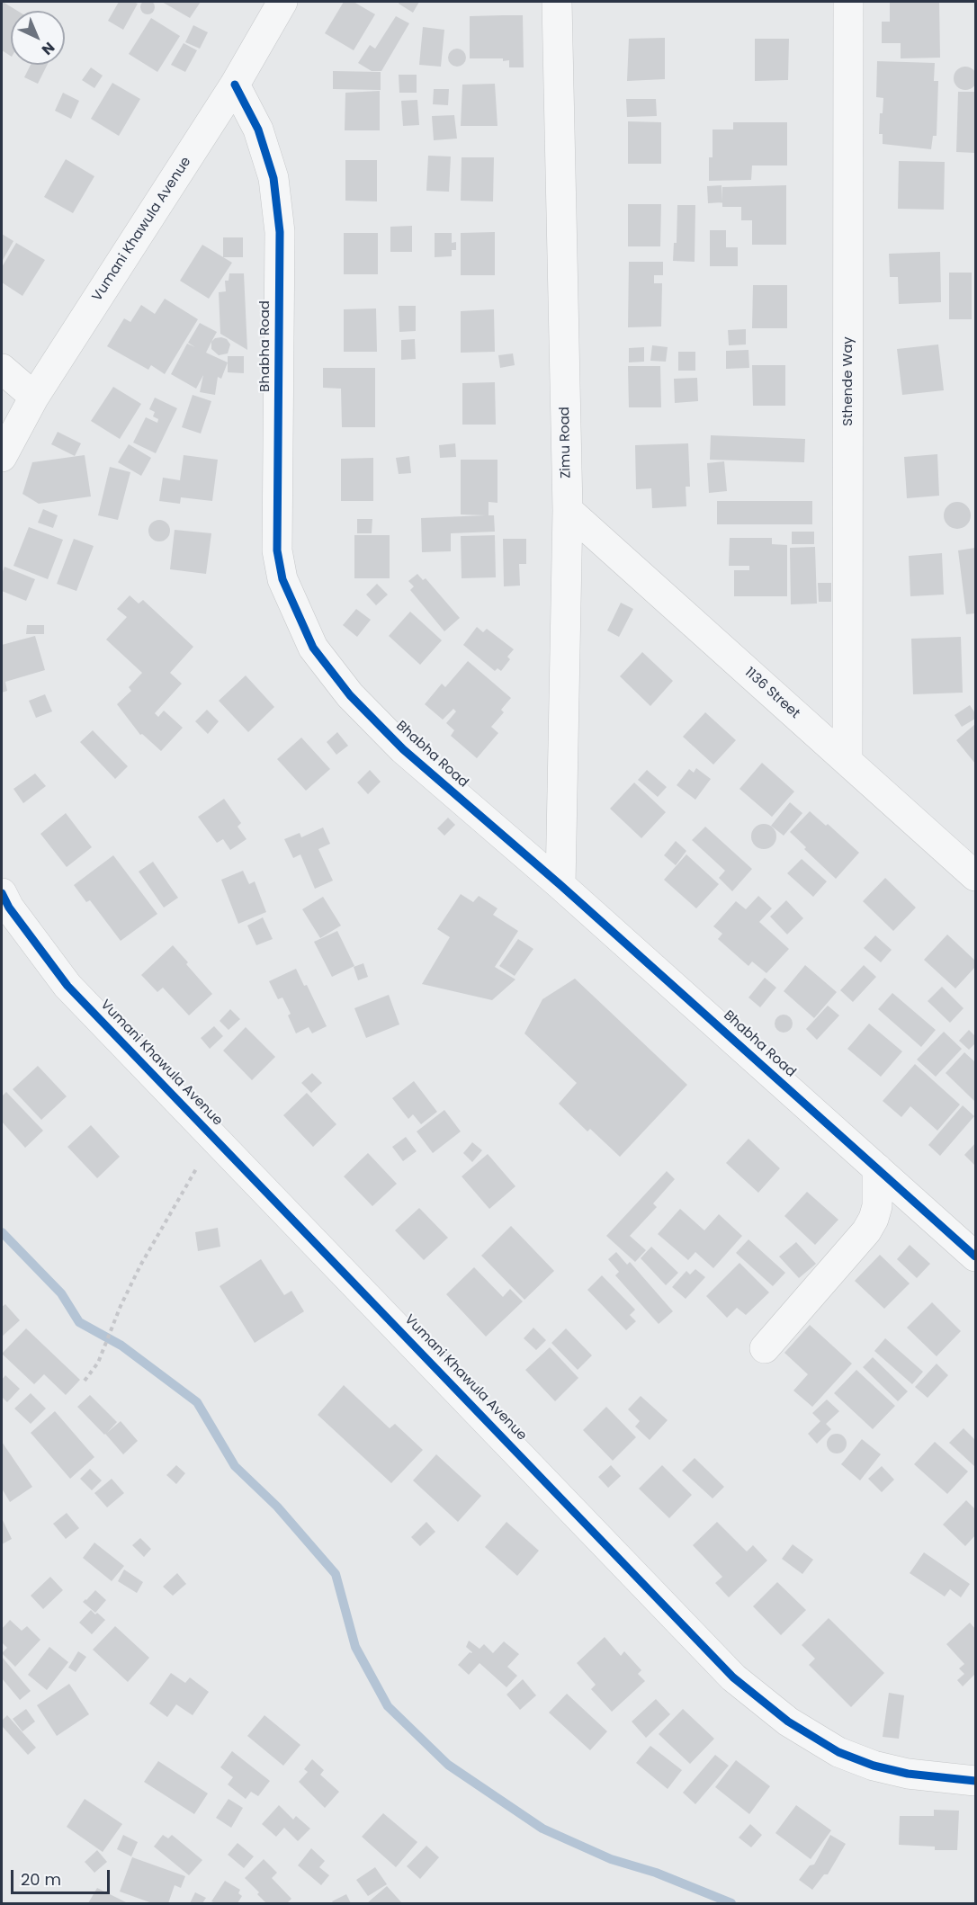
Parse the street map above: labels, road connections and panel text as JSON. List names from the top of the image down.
{
  "streets": {
    "street": [
      "Vumani Khawula Avenue",
      "Bhabha Road",
      "Sthende Way",
      "Zimu Road",
      "1136 Street"
    ]
  },
  "crossings": [
    ["Vumani Khawula Avenue", "Bhabha Road"],
    ["Bhabha Road", "Zimu Road"],
    ["Sthende Way", "1136 Street"],
    ["Zimu Road", "1136 Street"]
  ],
  "scale_bar": "20 m",
  "north": "bottom right"
}
